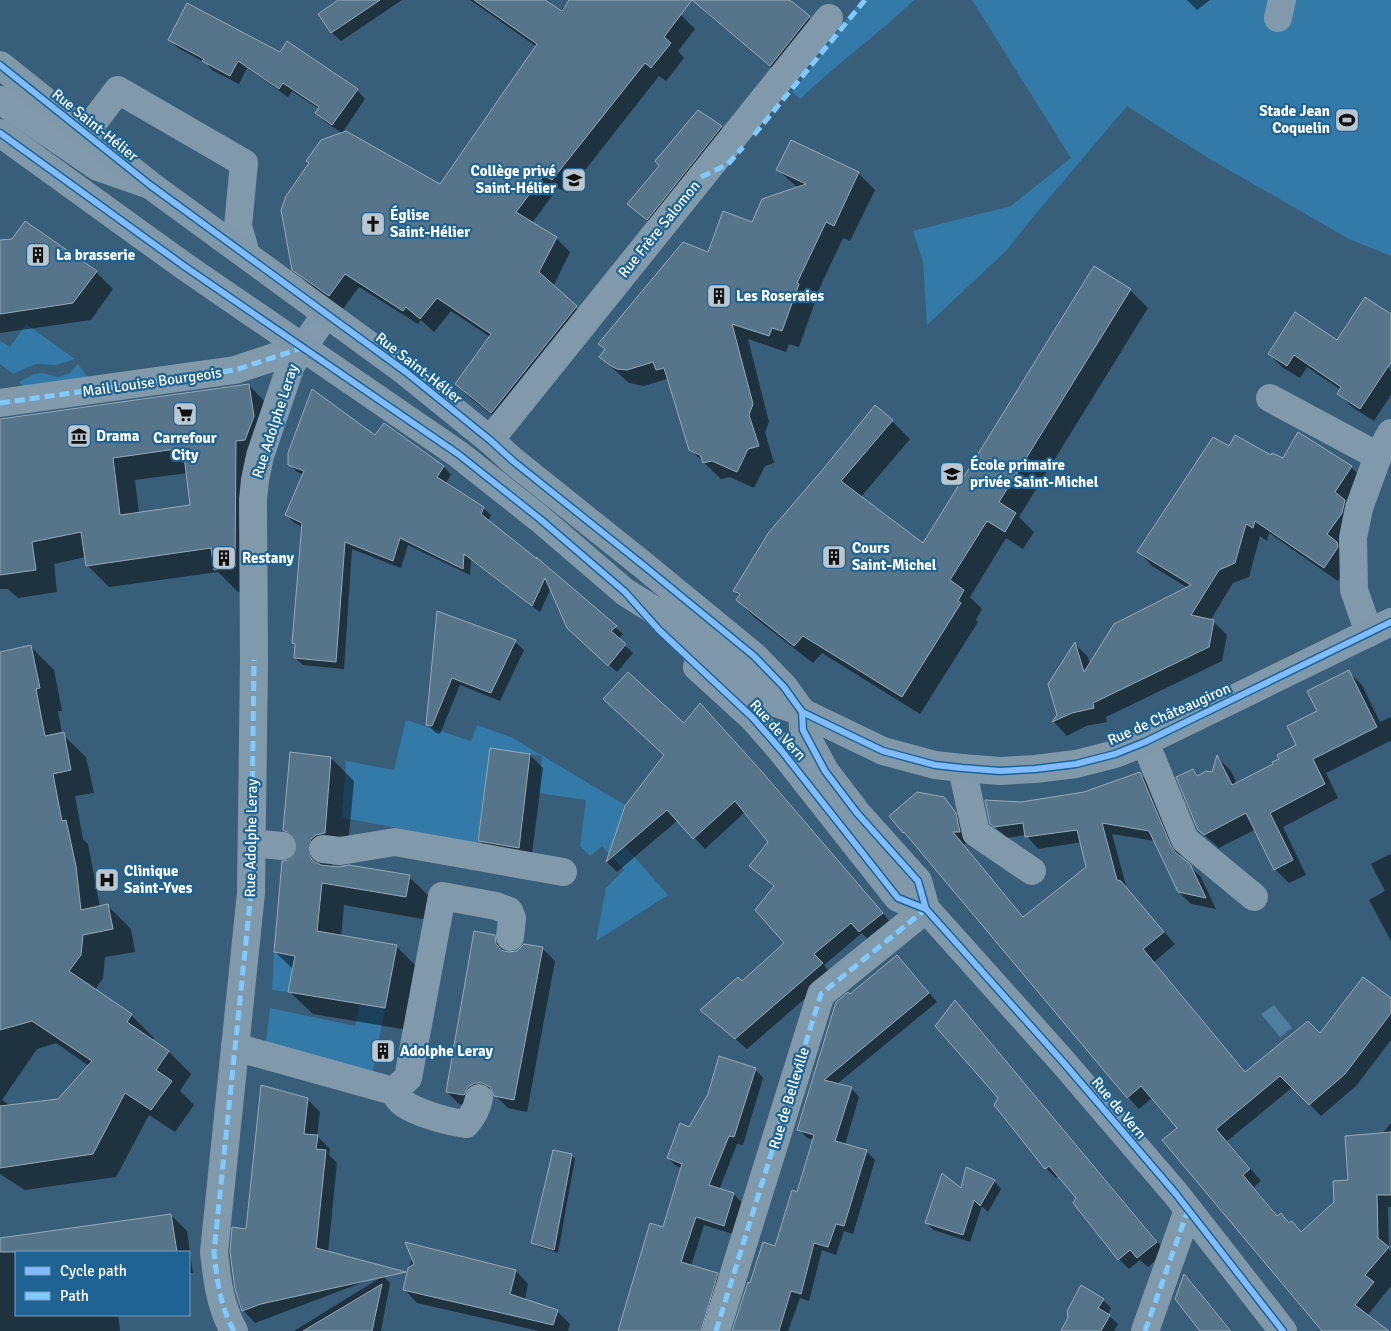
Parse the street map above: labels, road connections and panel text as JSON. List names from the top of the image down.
{
  "streets": {
    "main road": ["Rue Saint-Hélier", "Rue de Châteaugiron", "Rue de Vern"],
    "street": [
      "Rue Frère Salomon",
      "Mail Louise Bourgeois",
      "Rue Adolphe Leray",
      "Rue de Belleville"
    ]
  },
  "crossings": [
    ["Rue Saint-Hélier", "Rue Frère Salomon"],
    ["Rue Saint-Hélier", "Rue Adolphe Leray"],
    ["Rue Saint-Hélier", "Rue de Châteaugiron"],
    ["Rue Saint-Hélier", "Rue de Vern"],
    ["Mail Louise Bourgeois", "Rue Adolphe Leray"],
    ["Rue de Châteaugiron", "Rue de Vern"],
    ["Rue de Vern", "Rue de Belleville"]
  ],
  "places": {
    "sports": ["Stade Jean Coquelin"],
    "school or university": ["Collège privé Saint-Hélier", "École primaire privée Saint-Michel"],
    "church": ["Église Saint-Hélier"],
    "building": [
      "La brasserie",
      "Les Roseraies",
      "Cours Saint-Michel",
      "Restany",
      "Adolphe Leray"
    ],
    "supermarket": ["Carrefour City"],
    "museum": ["Drama"],
    "hospital": ["Clinique Saint-Yves"]
  },
  "legend": ["Cycle path", "Path"]
}
